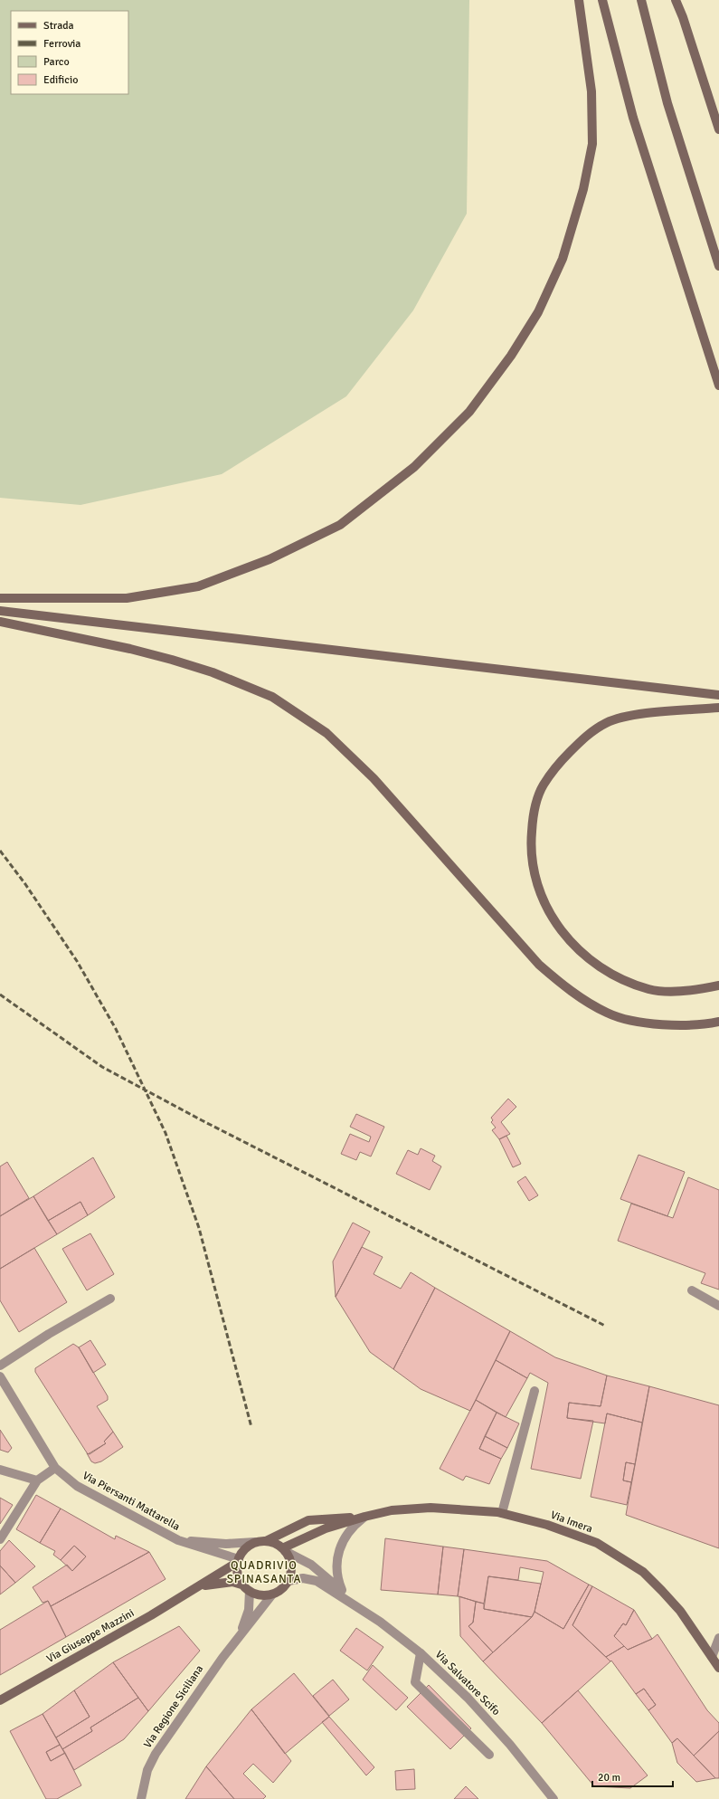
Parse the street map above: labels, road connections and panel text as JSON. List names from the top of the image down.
{
  "streets": {
    "main road": ["Via Imera", "Via Giuseppe Mazzini"],
    "street": ["Via Piersanti Mattarella", "Via Salvatore Scifo", "Via Regione Siciliana"]
  },
  "crossings": [
    ["Via Piersanti Mattarella", "Via Imera"],
    ["Via Piersanti Mattarella", "Via Giuseppe Mazzini"],
    ["Via Piersanti Mattarella", "Via Salvatore Scifo"],
    ["Via Piersanti Mattarella", "Via Regione Siciliana"],
    ["Via Imera", "Via Giuseppe Mazzini"],
    ["Via Imera", "Via Salvatore Scifo"],
    ["Via Imera", "Via Regione Siciliana"],
    ["Via Giuseppe Mazzini", "Via Salvatore Scifo"],
    ["Via Giuseppe Mazzini", "Via Regione Siciliana"],
    ["Via Salvatore Scifo", "Via Regione Siciliana"]
  ],
  "districts": ["QUADRIVIO SPINASANTA"],
  "legend": [
    "Strada",
    "Ferrovia",
    "Parco",
    "Edificio"
  ],
  "scale_bar": "20 m"
}
